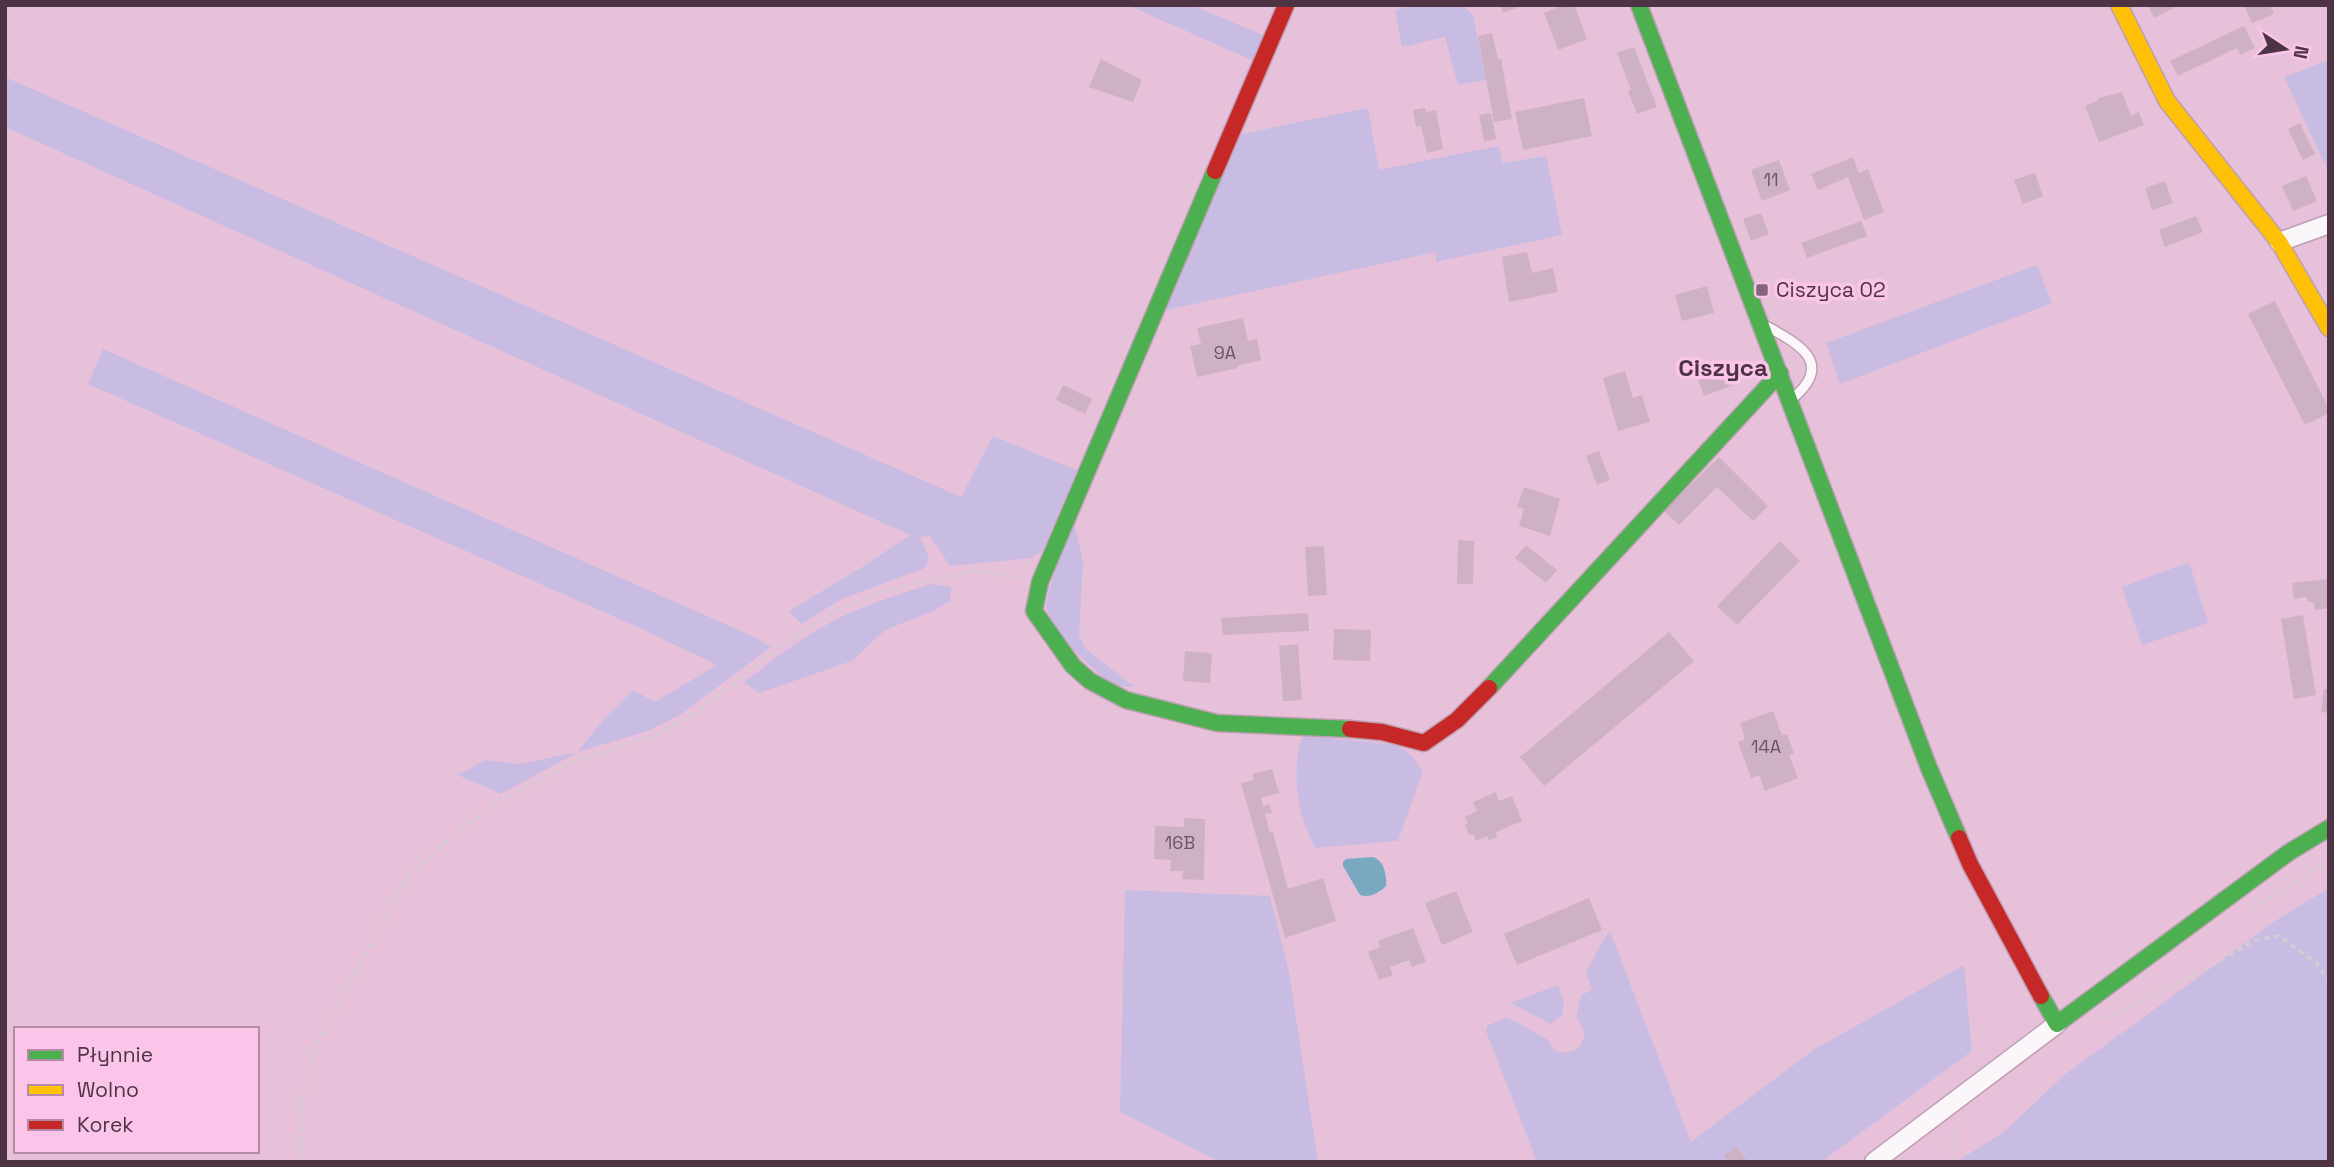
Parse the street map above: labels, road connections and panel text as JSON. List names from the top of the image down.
{
  "districts": ["Ciszyca"],
  "places": {
    "transit": ["Ciszyca 02"]
  },
  "house_numbers": [
    "11",
    "9A",
    "14A",
    "16B"
  ],
  "legend": ["Płynnie", "Wolno", "Korek"],
  "north": "right"
}
